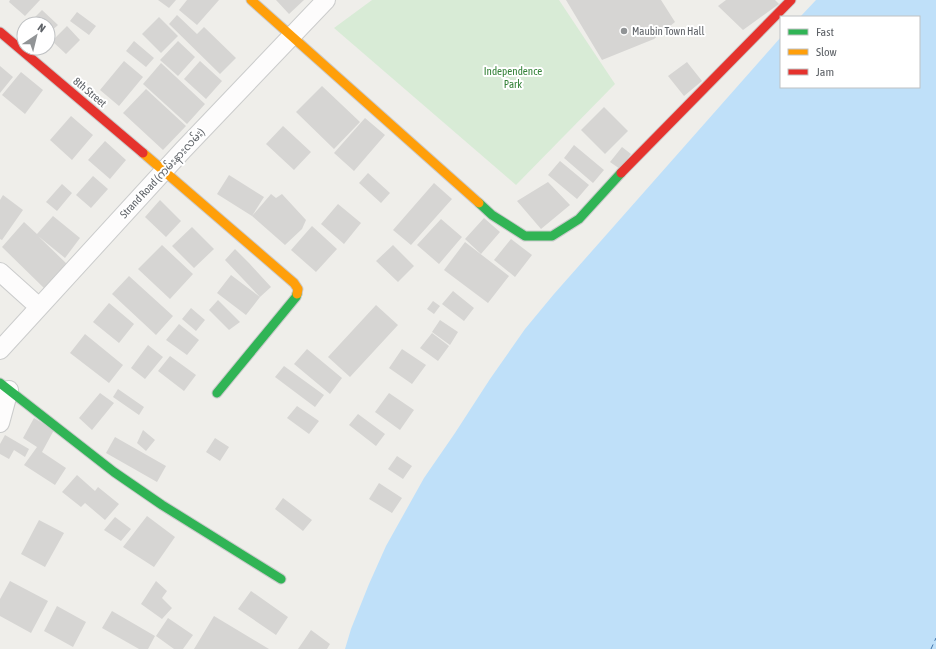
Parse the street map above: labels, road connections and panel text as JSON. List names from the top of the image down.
{
  "streets": {
    "street": ["8th Street", "Strand Road (ကမ်းနားလမ်း)"]
  },
  "crossings": [
    ["8th Street", "Strand Road (ကမ်းနားလမ်း)"]
  ],
  "parks": ["Independence Park"],
  "places": ["Maubin Town Hall"],
  "legend": ["Fast", "Slow", "Jam"],
  "north": "top right"
}
